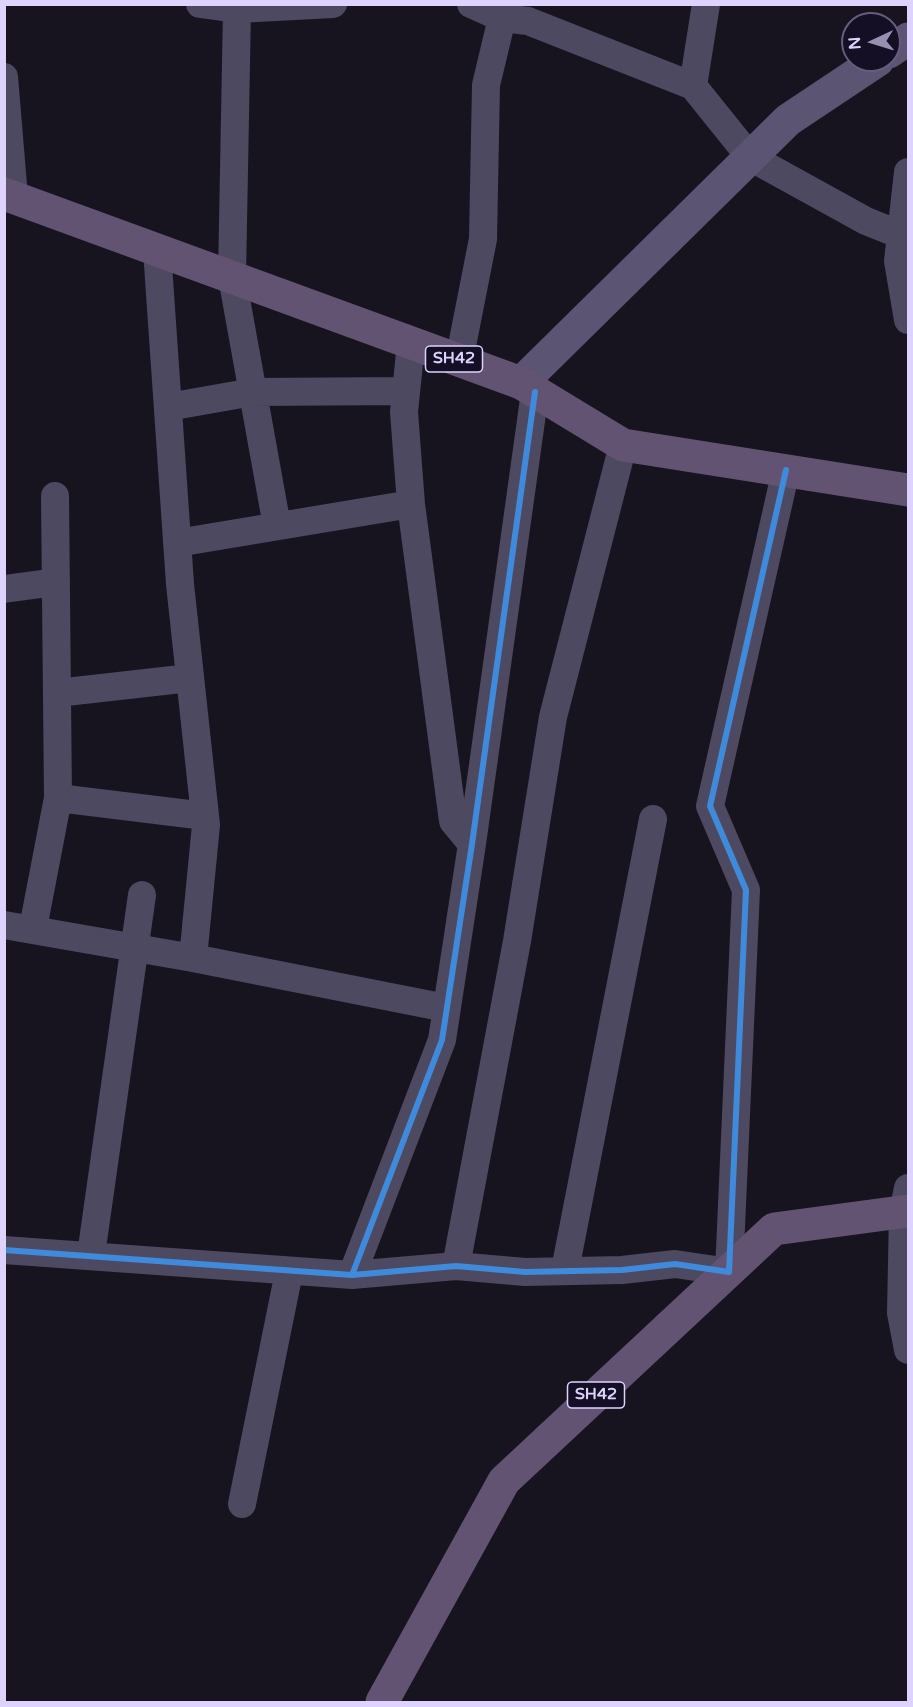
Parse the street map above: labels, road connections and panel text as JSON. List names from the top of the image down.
{
  "streets": {
    "main road": ["SH42"]
  },
  "north": "left"
}
